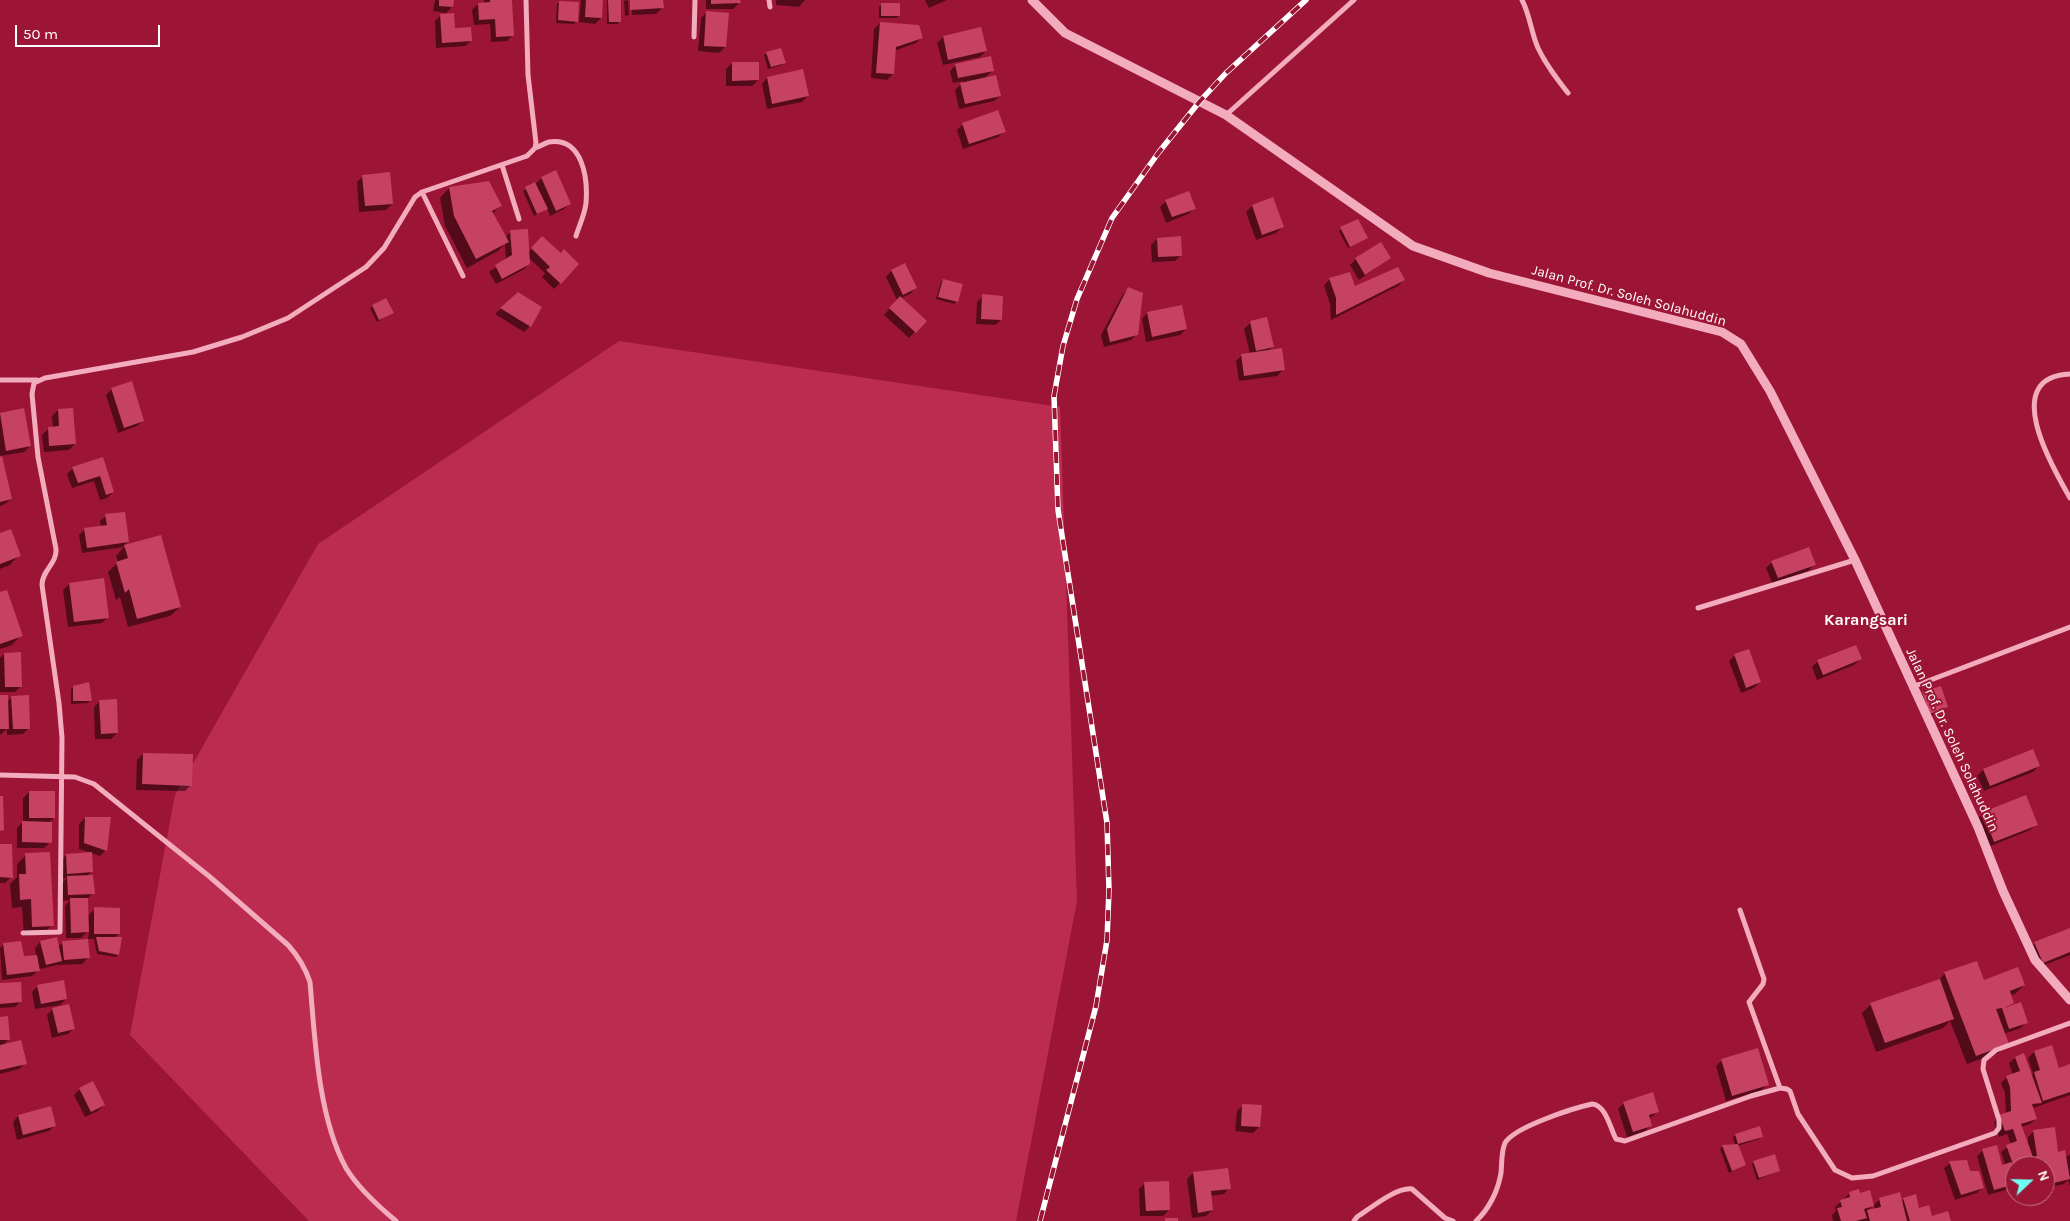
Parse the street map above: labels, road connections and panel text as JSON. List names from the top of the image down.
{
  "streets": {
    "street": ["Jalan Prof. Dr. Soleh Solahuddin"]
  },
  "districts": ["Karangsari"],
  "scale_bar": "50 m",
  "north": "right"
}
